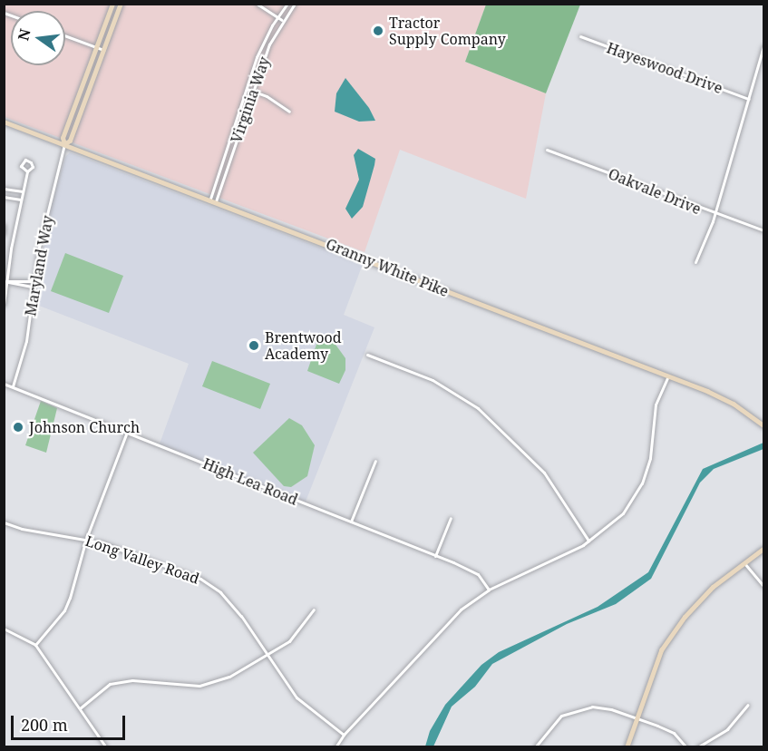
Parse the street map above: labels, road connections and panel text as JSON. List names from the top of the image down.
{
  "streets": {
    "main road": ["Maryland Way", "Granny White Pike"],
    "street": [
      "Hayeswood Drive",
      "Virginia Way",
      "Oakvale Drive",
      "High Lea Road",
      "Long Valley Road"
    ]
  },
  "crossings": [
    ["Virginia Way", "Granny White Pike"],
    ["Maryland Way", "Granny White Pike"],
    ["Maryland Way", "High Lea Road"]
  ],
  "places": ["Tractor Supply Company", "Brentwood Academy", "Johnson Church"],
  "scale_bar": "200 m",
  "north": "left"
}
